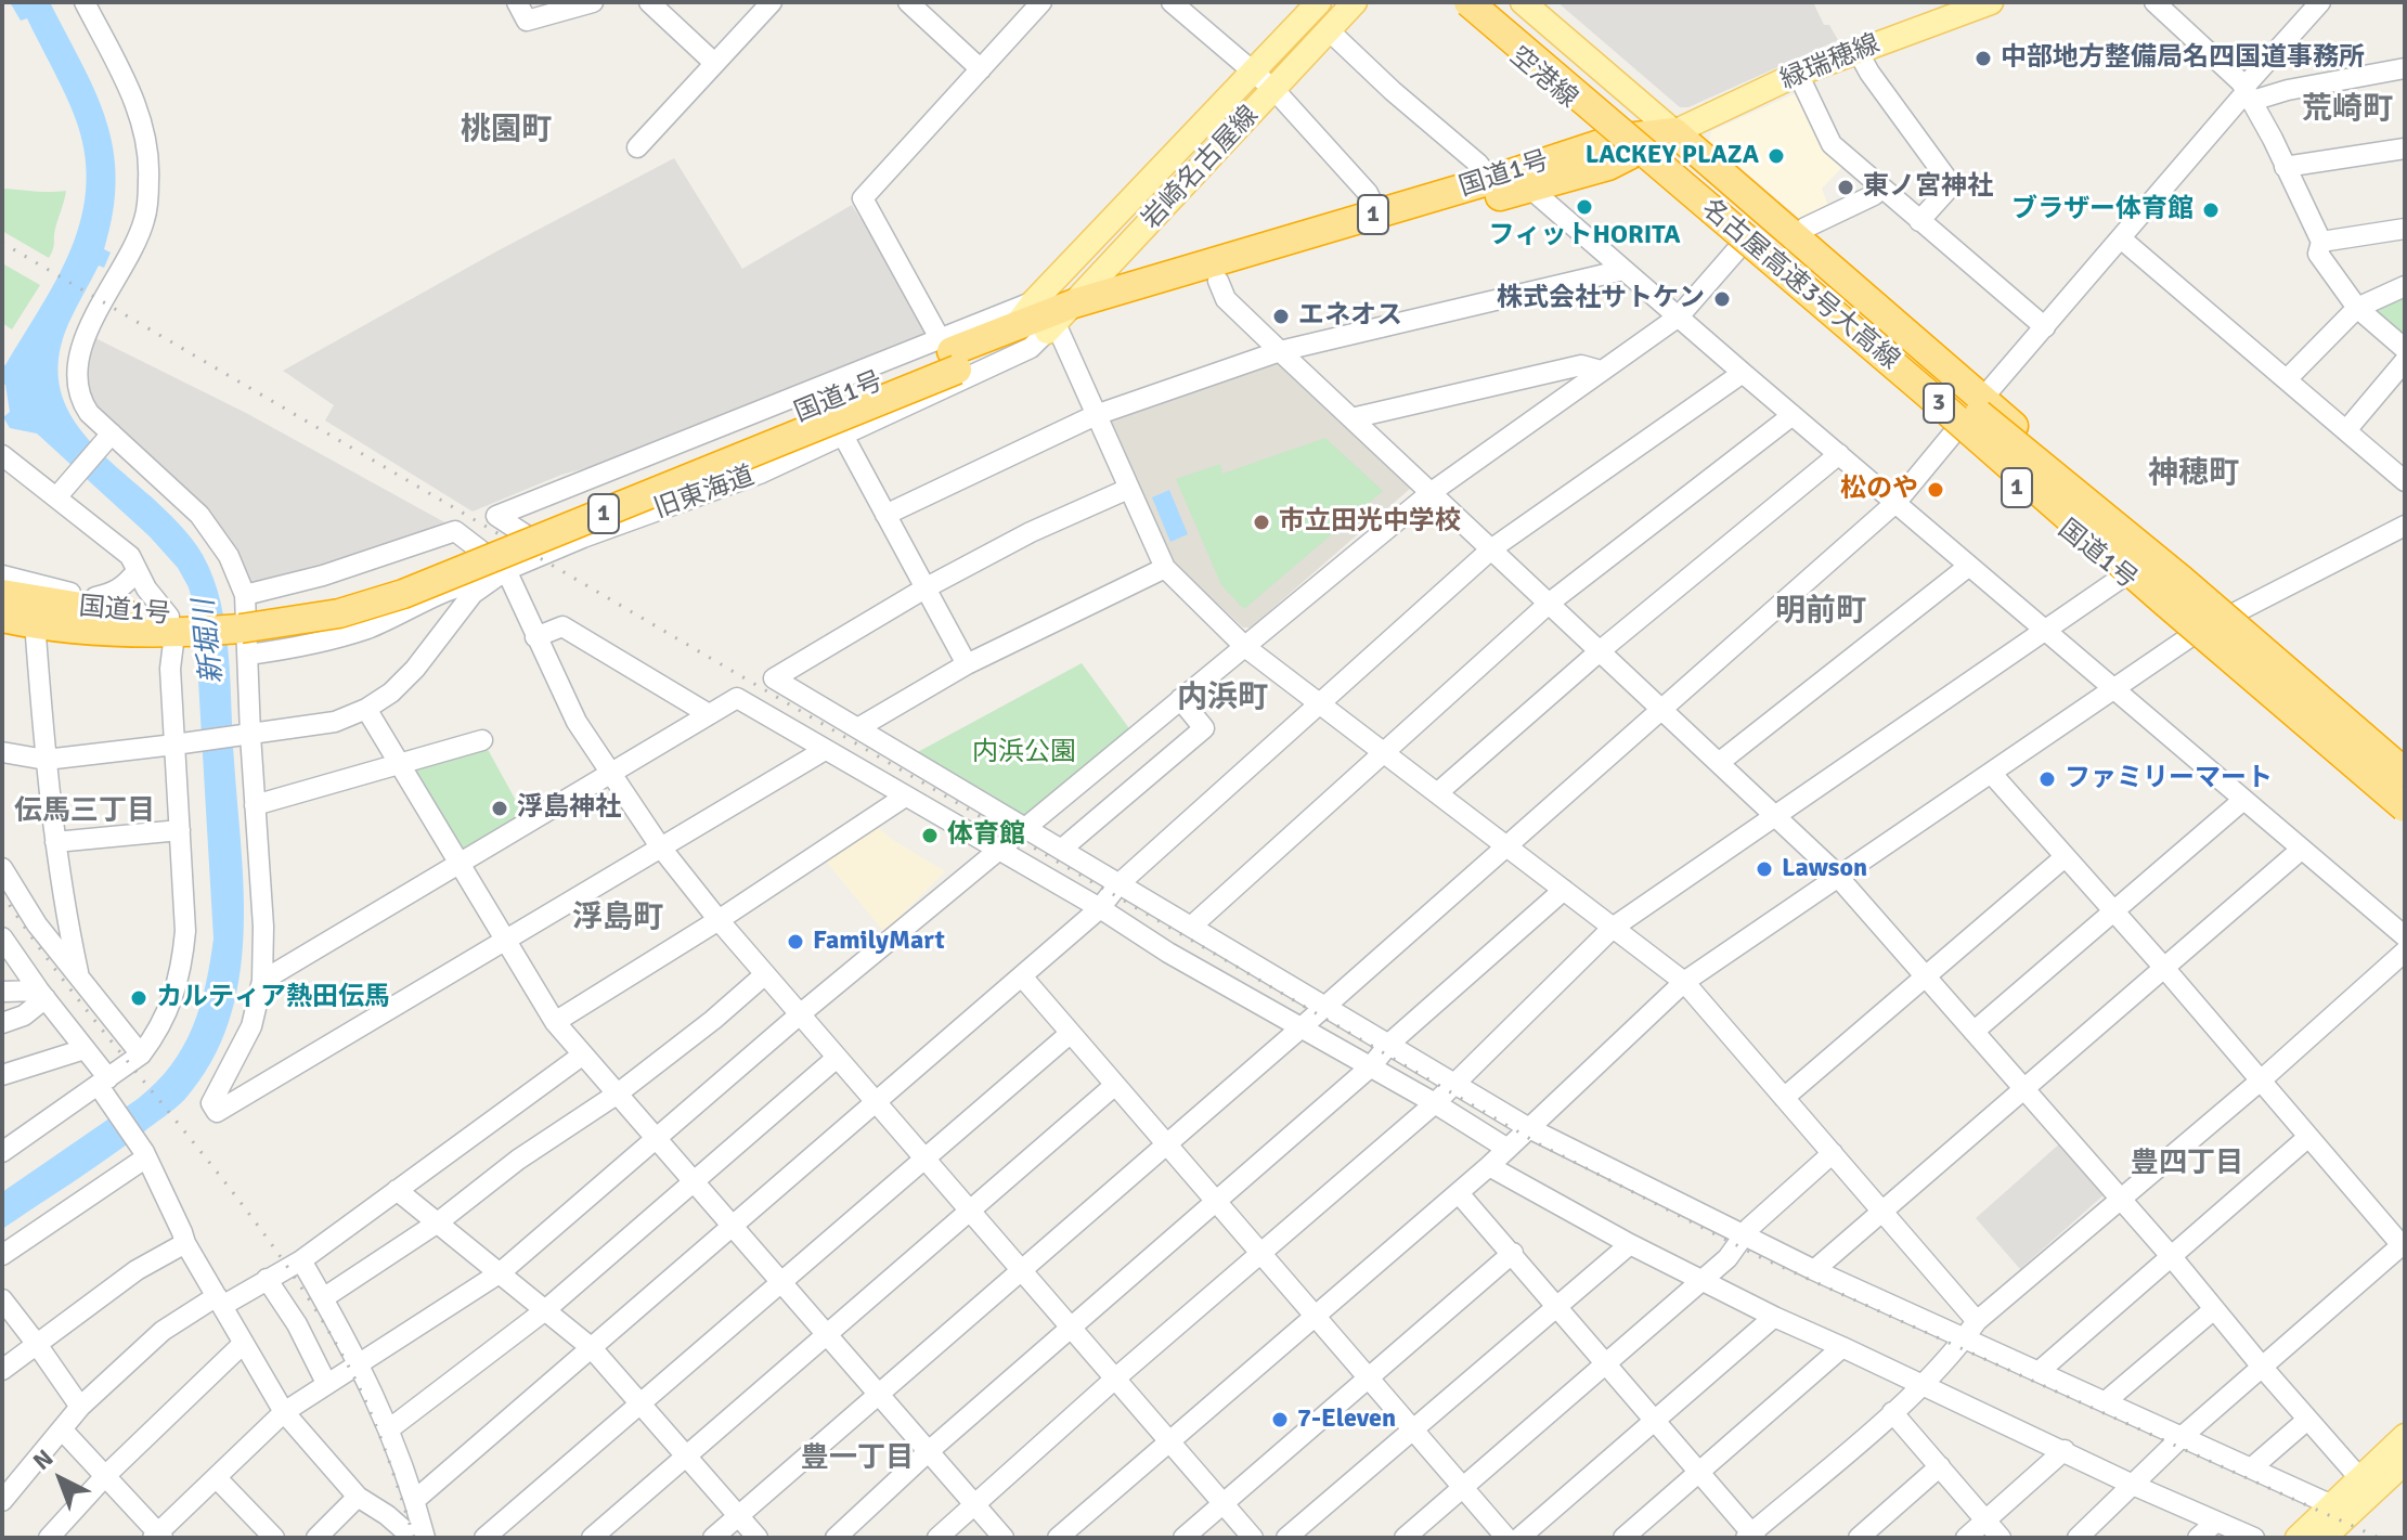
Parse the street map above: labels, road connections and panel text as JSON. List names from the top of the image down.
{
  "streets": {
    "highway": [
      "国道1号",
      "1",
      "名古屋高速3号大高線",
      "3"
    ],
    "main road": ["緑瑞穂線", "空港線", "岩崎名古屋線"],
    "street": ["旧東海道"]
  },
  "crossings": [
    ["緑瑞穂線", "空港線"],
    ["緑瑞穂線", "国道1号"],
    ["空港線", "国道1号"],
    ["岩崎名古屋線", "国道1号"],
    ["岩崎名古屋線", "旧東海道"],
    ["国道1号", "旧東海道"]
  ],
  "districts": [
    "荒崎町",
    "桃園町",
    "神穂町",
    "明前町",
    "内浜町",
    "伝馬三丁目",
    "浮島町",
    "豊四丁目",
    "豊一丁目"
  ],
  "water": ["新堀川"],
  "parks": ["内浜公園"],
  "places": [
    "中部地方整備局名四国道事務所",
    "LACKEY PLAZA",
    "東ノ宮神社",
    "フィットHORITA",
    "ブラザー体育館",
    "株式会社サトケン",
    "エネオス",
    "松のや",
    "市立田光中学校",
    "ファミリーマート",
    "浮島神社",
    "体育館",
    "Lawson",
    "FamilyMart",
    "カルティア熱田伝馬",
    "7-Eleven"
  ],
  "north": "top left"
}
